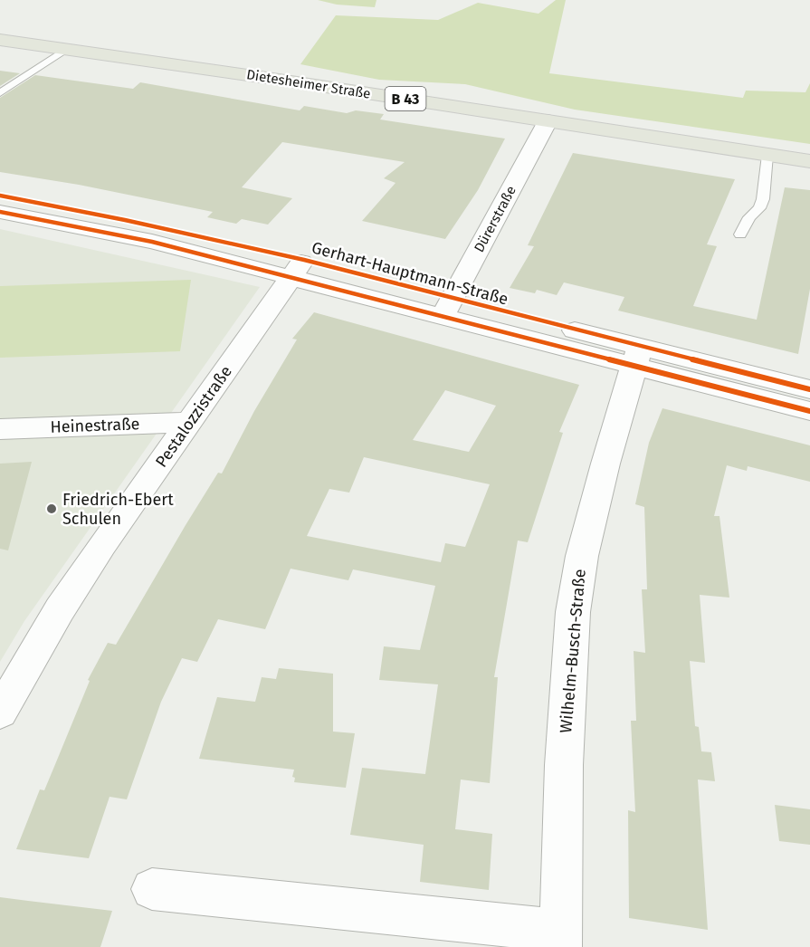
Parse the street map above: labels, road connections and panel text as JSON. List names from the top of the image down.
{
  "streets": {
    "main road": ["Dietesheimer Straße", "B 43"],
    "street": [
      "Dürerstraße",
      "Gerhart-Hauptmann-Straße",
      "Pestalozzistraße",
      "Heinestraße",
      "Wilhelm-Busch-Straße"
    ]
  },
  "crossings": [
    ["Dietesheimer Straße", "Dürerstraße"],
    ["Dürerstraße", "Gerhart-Hauptmann-Straße"],
    ["Gerhart-Hauptmann-Straße", "Pestalozzistraße"],
    ["Gerhart-Hauptmann-Straße", "Wilhelm-Busch-Straße"],
    ["Pestalozzistraße", "Heinestraße"]
  ],
  "places": ["Friedrich-Ebert Schulen"]
}
